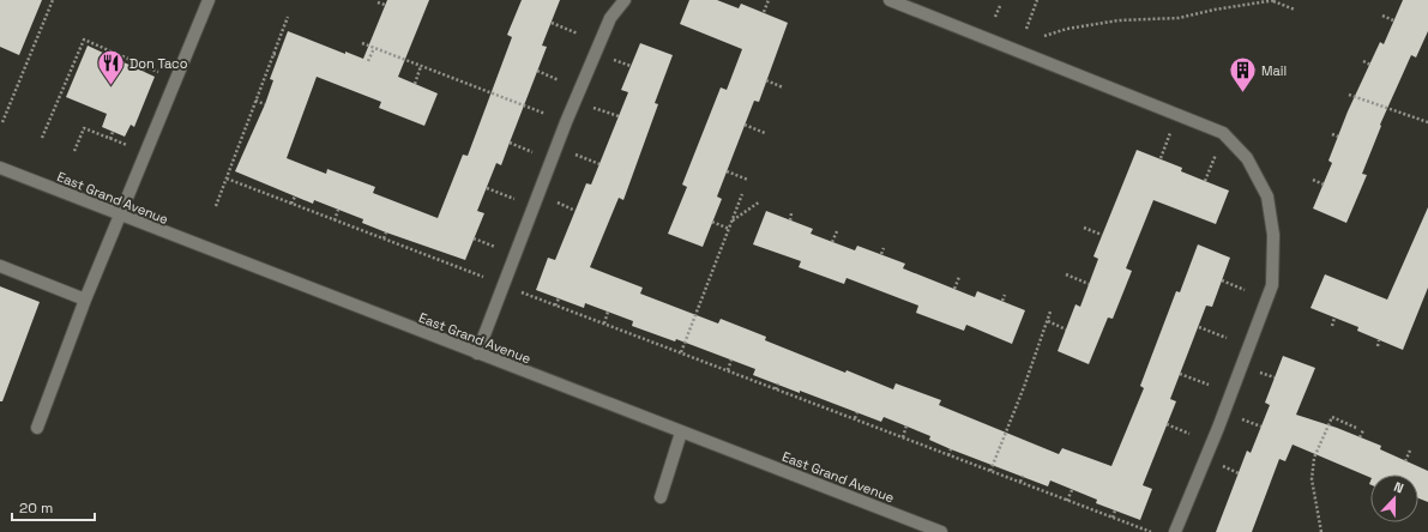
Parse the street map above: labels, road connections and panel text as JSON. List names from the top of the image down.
{
  "streets": {
    "street": ["East Grand Avenue"]
  },
  "places": {
    "restaurant": ["Don Taco"],
    "building": ["Mail"]
  },
  "scale_bar": "20 m",
  "north": "top"
}
